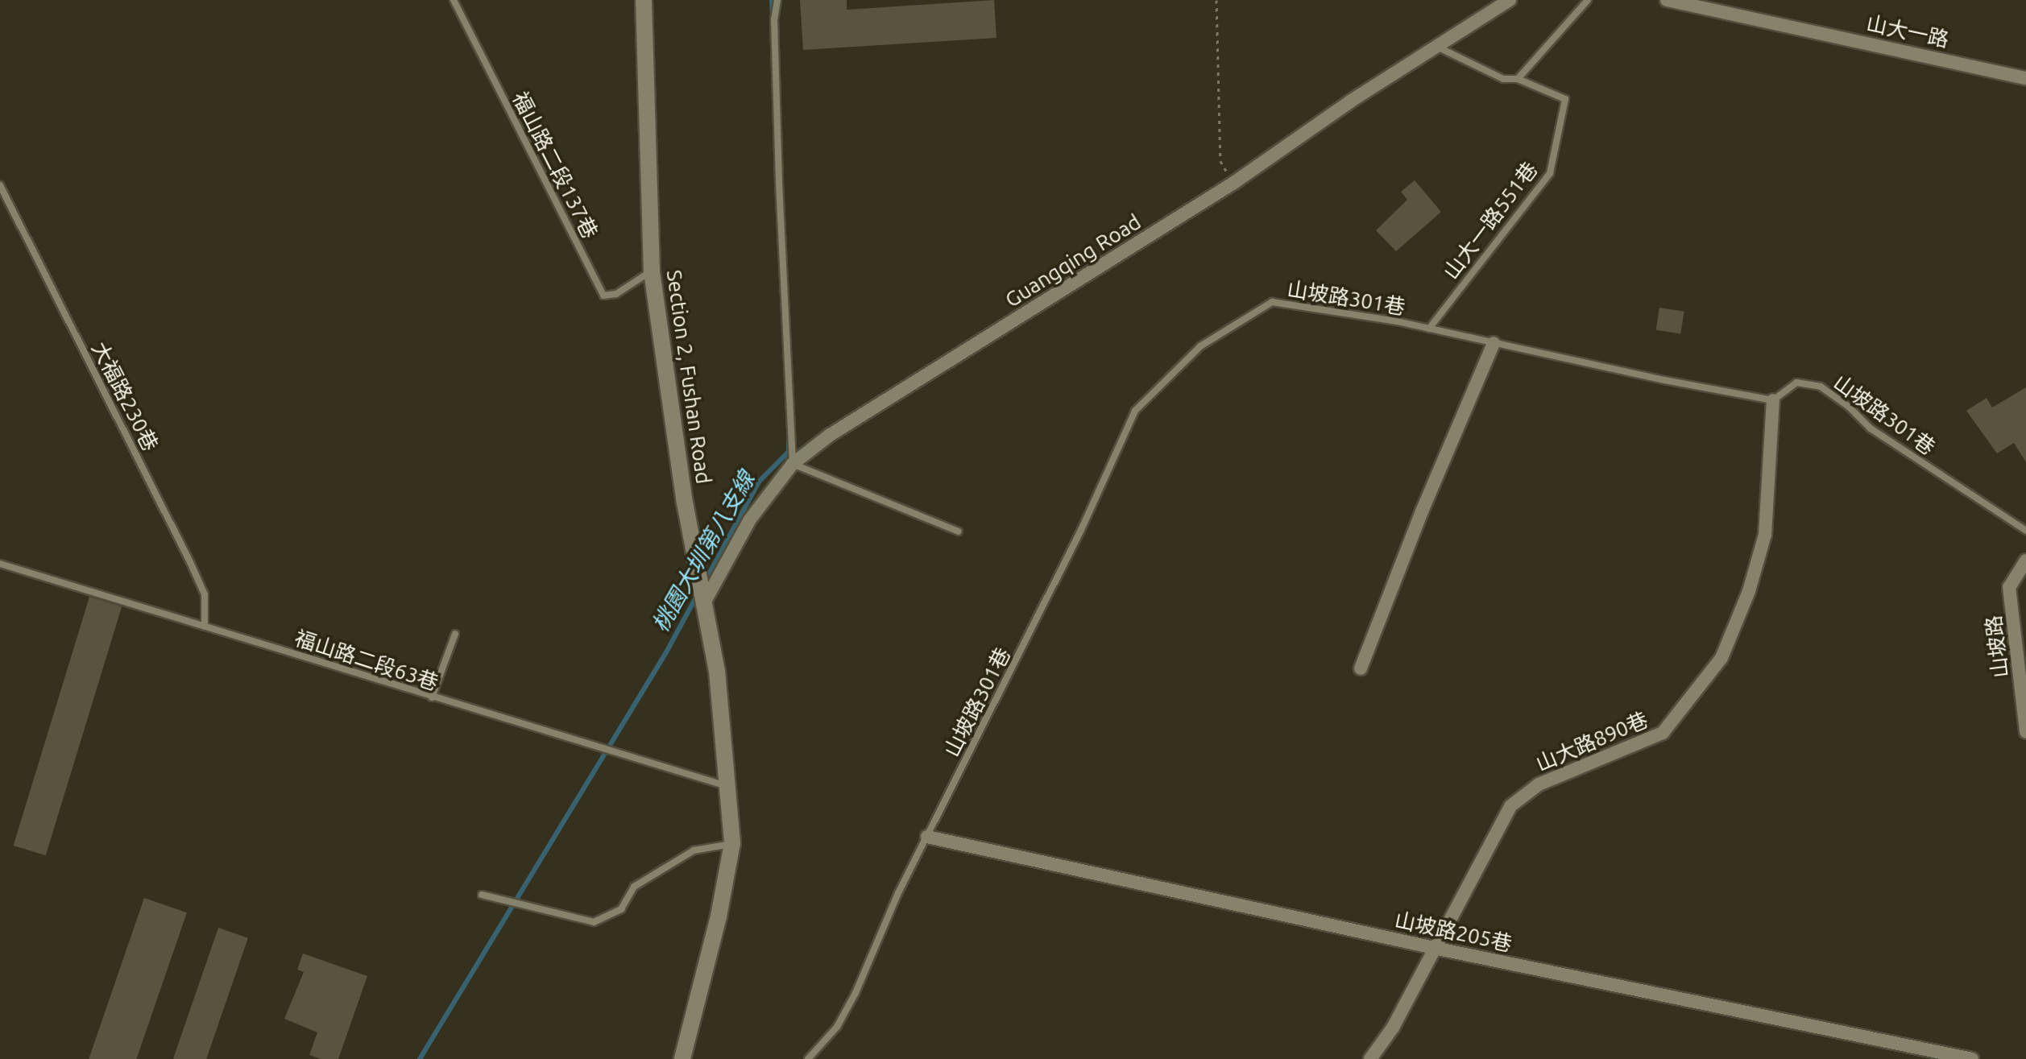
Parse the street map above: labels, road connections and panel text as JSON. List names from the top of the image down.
{
  "streets": {
    "street": [
      "山大一路",
      "Guangqing Road",
      "Section 2, Fushan Road",
      "山坡路",
      "山大路890巷",
      "山坡路205巷"
    ],
    "lane": [
      "福山路二段137巷",
      "山大一路551巷",
      "山坡路301巷",
      "大福路230巷",
      "福山路二段63巷"
    ]
  },
  "crossings": [
    ["福山路二段137巷", "Section 2, Fushan Road"],
    ["山大一路551巷", "Guangqing Road"],
    ["山大一路551巷", "山坡路301巷"],
    ["Guangqing Road", "Section 2, Fushan Road"],
    ["山坡路301巷", "山大路890巷"],
    ["山坡路301巷", "山坡路205巷"],
    ["Section 2, Fushan Road", "福山路二段63巷"],
    ["大福路230巷", "福山路二段63巷"],
    ["山大路890巷", "山坡路205巷"]
  ],
  "water": ["桃園大圳第八支線"]
}
